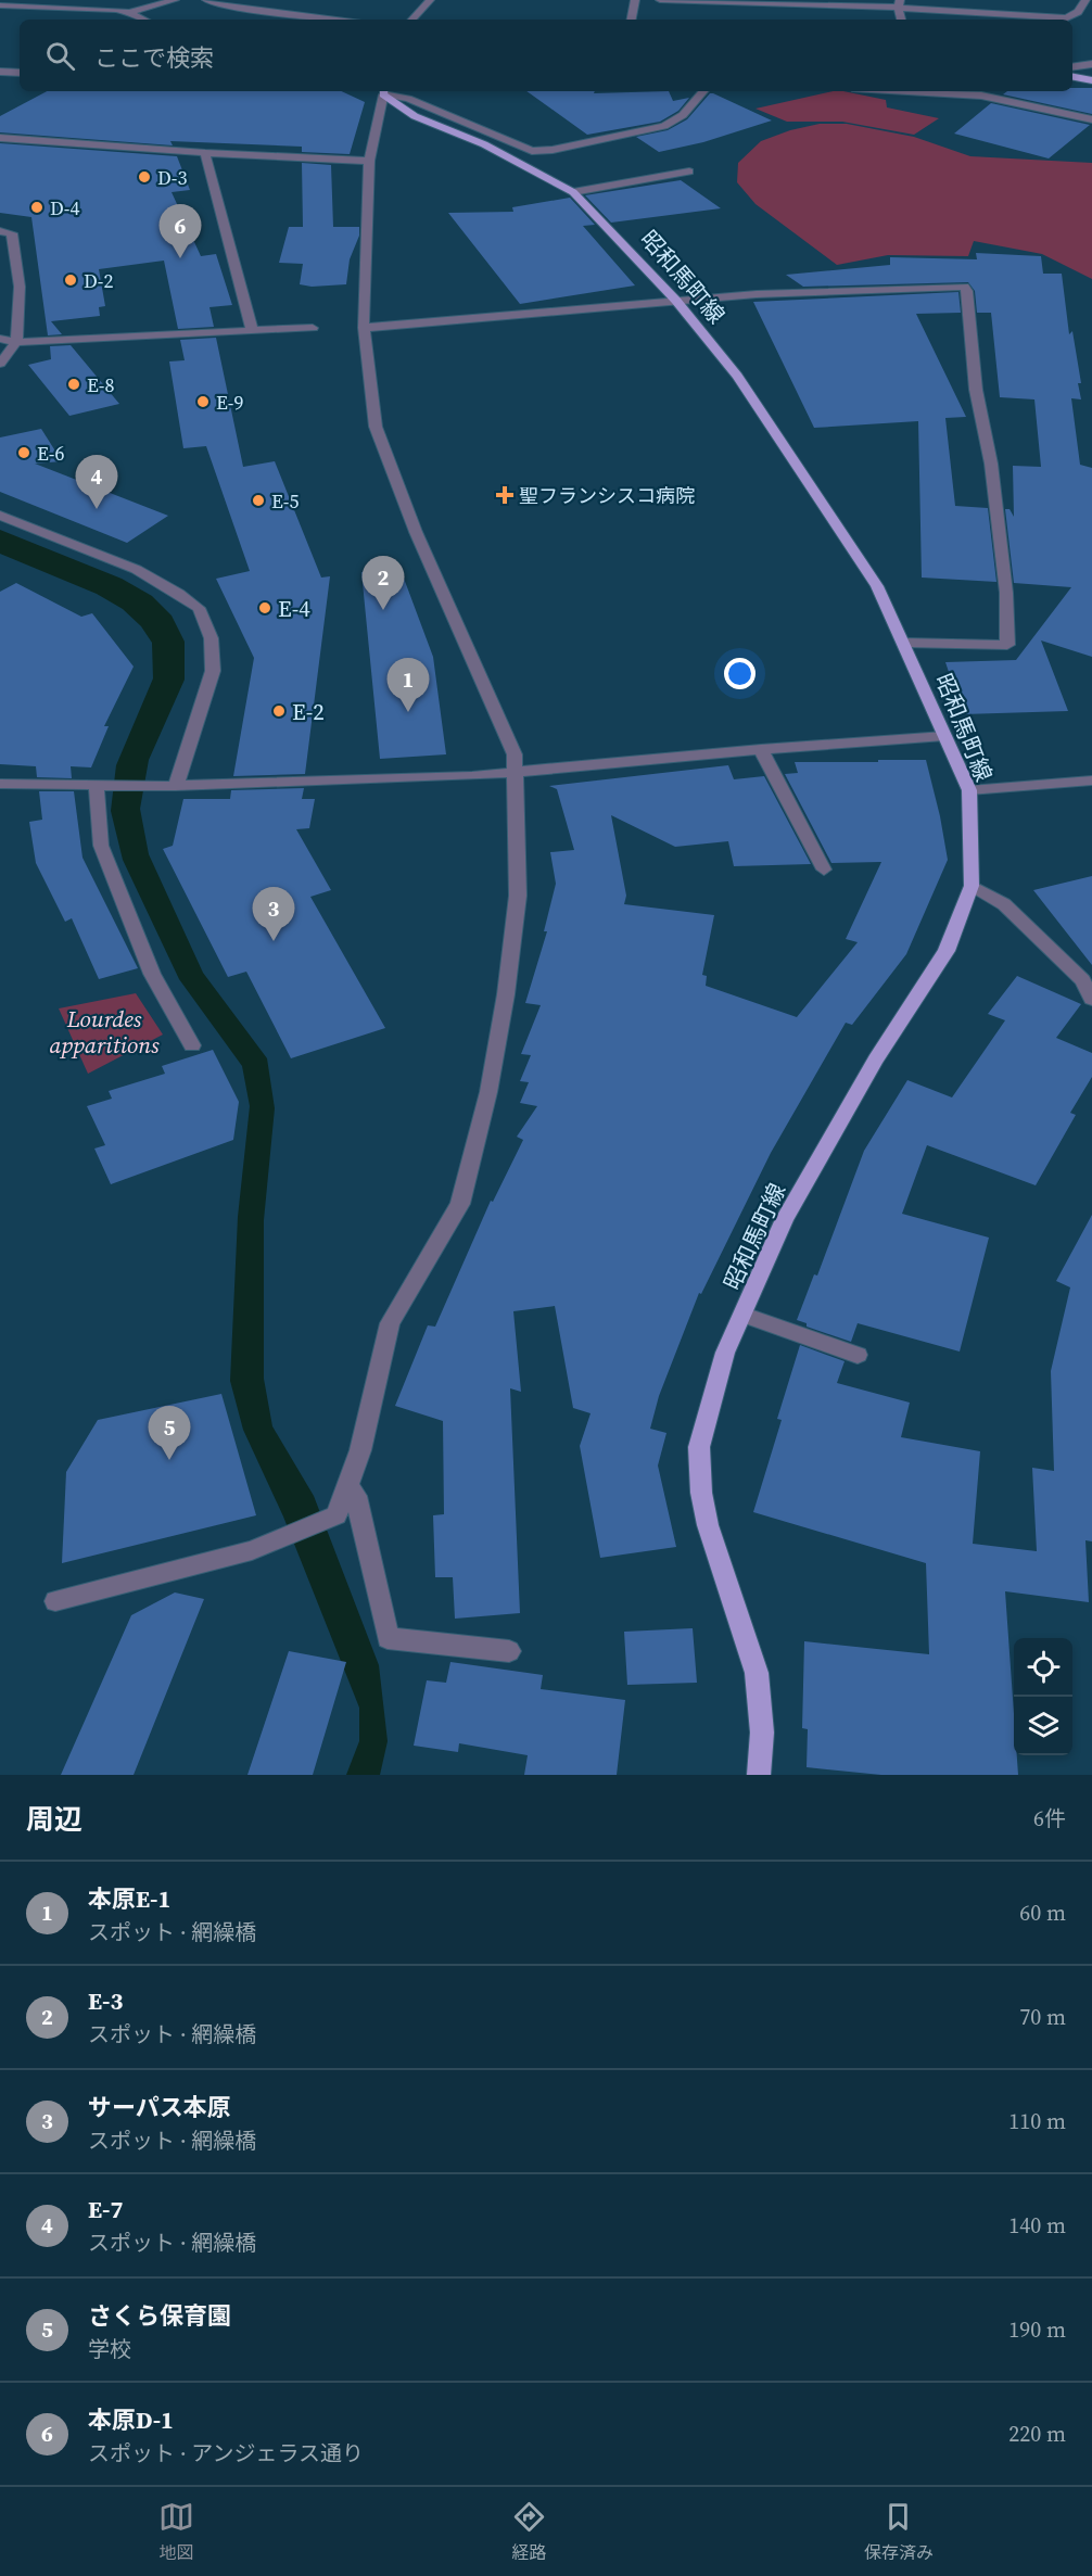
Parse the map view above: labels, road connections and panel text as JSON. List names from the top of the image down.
{
  "streets": {
    "main road": ["昭和馬町線"]
  },
  "parks": ["Lourdes apparitions"],
  "places": {
    "other": [
      "D-3",
      "D-4",
      "D-2",
      "E-8",
      "E-9",
      "E-6",
      "E-5",
      "E-4",
      "E-2"
    ],
    "health": ["聖フランシスコ病院"]
  },
  "page": {
    "search": "ここで検索",
    "pins": [
      "6",
      "4",
      "2",
      "1",
      "3",
      "5"
    ],
    "heading": ["周辺", "6件"],
    "list": [
      {
        "mark": "1",
        "name": "本原E-1",
        "note": "スポット · 網繰橋",
        "value": "60 m"
      },
      {
        "mark": "2",
        "name": "E-3",
        "note": "スポット · 網繰橋",
        "value": "70 m"
      },
      {
        "mark": "3",
        "name": "サーパス本原",
        "note": "スポット · 網繰橋",
        "value": "110 m"
      },
      {
        "mark": "4",
        "name": "E-7",
        "note": "スポット · 網繰橋",
        "value": "140 m"
      },
      {
        "mark": "5",
        "name": "さくら保育園",
        "note": "学校",
        "value": "190 m"
      },
      {
        "mark": "6",
        "name": "本原D-1",
        "note": "スポット · アンジェラス通り",
        "value": "220 m"
      }
    ],
    "nav": ["地図", "経路", "保存済み"]
  }
}
